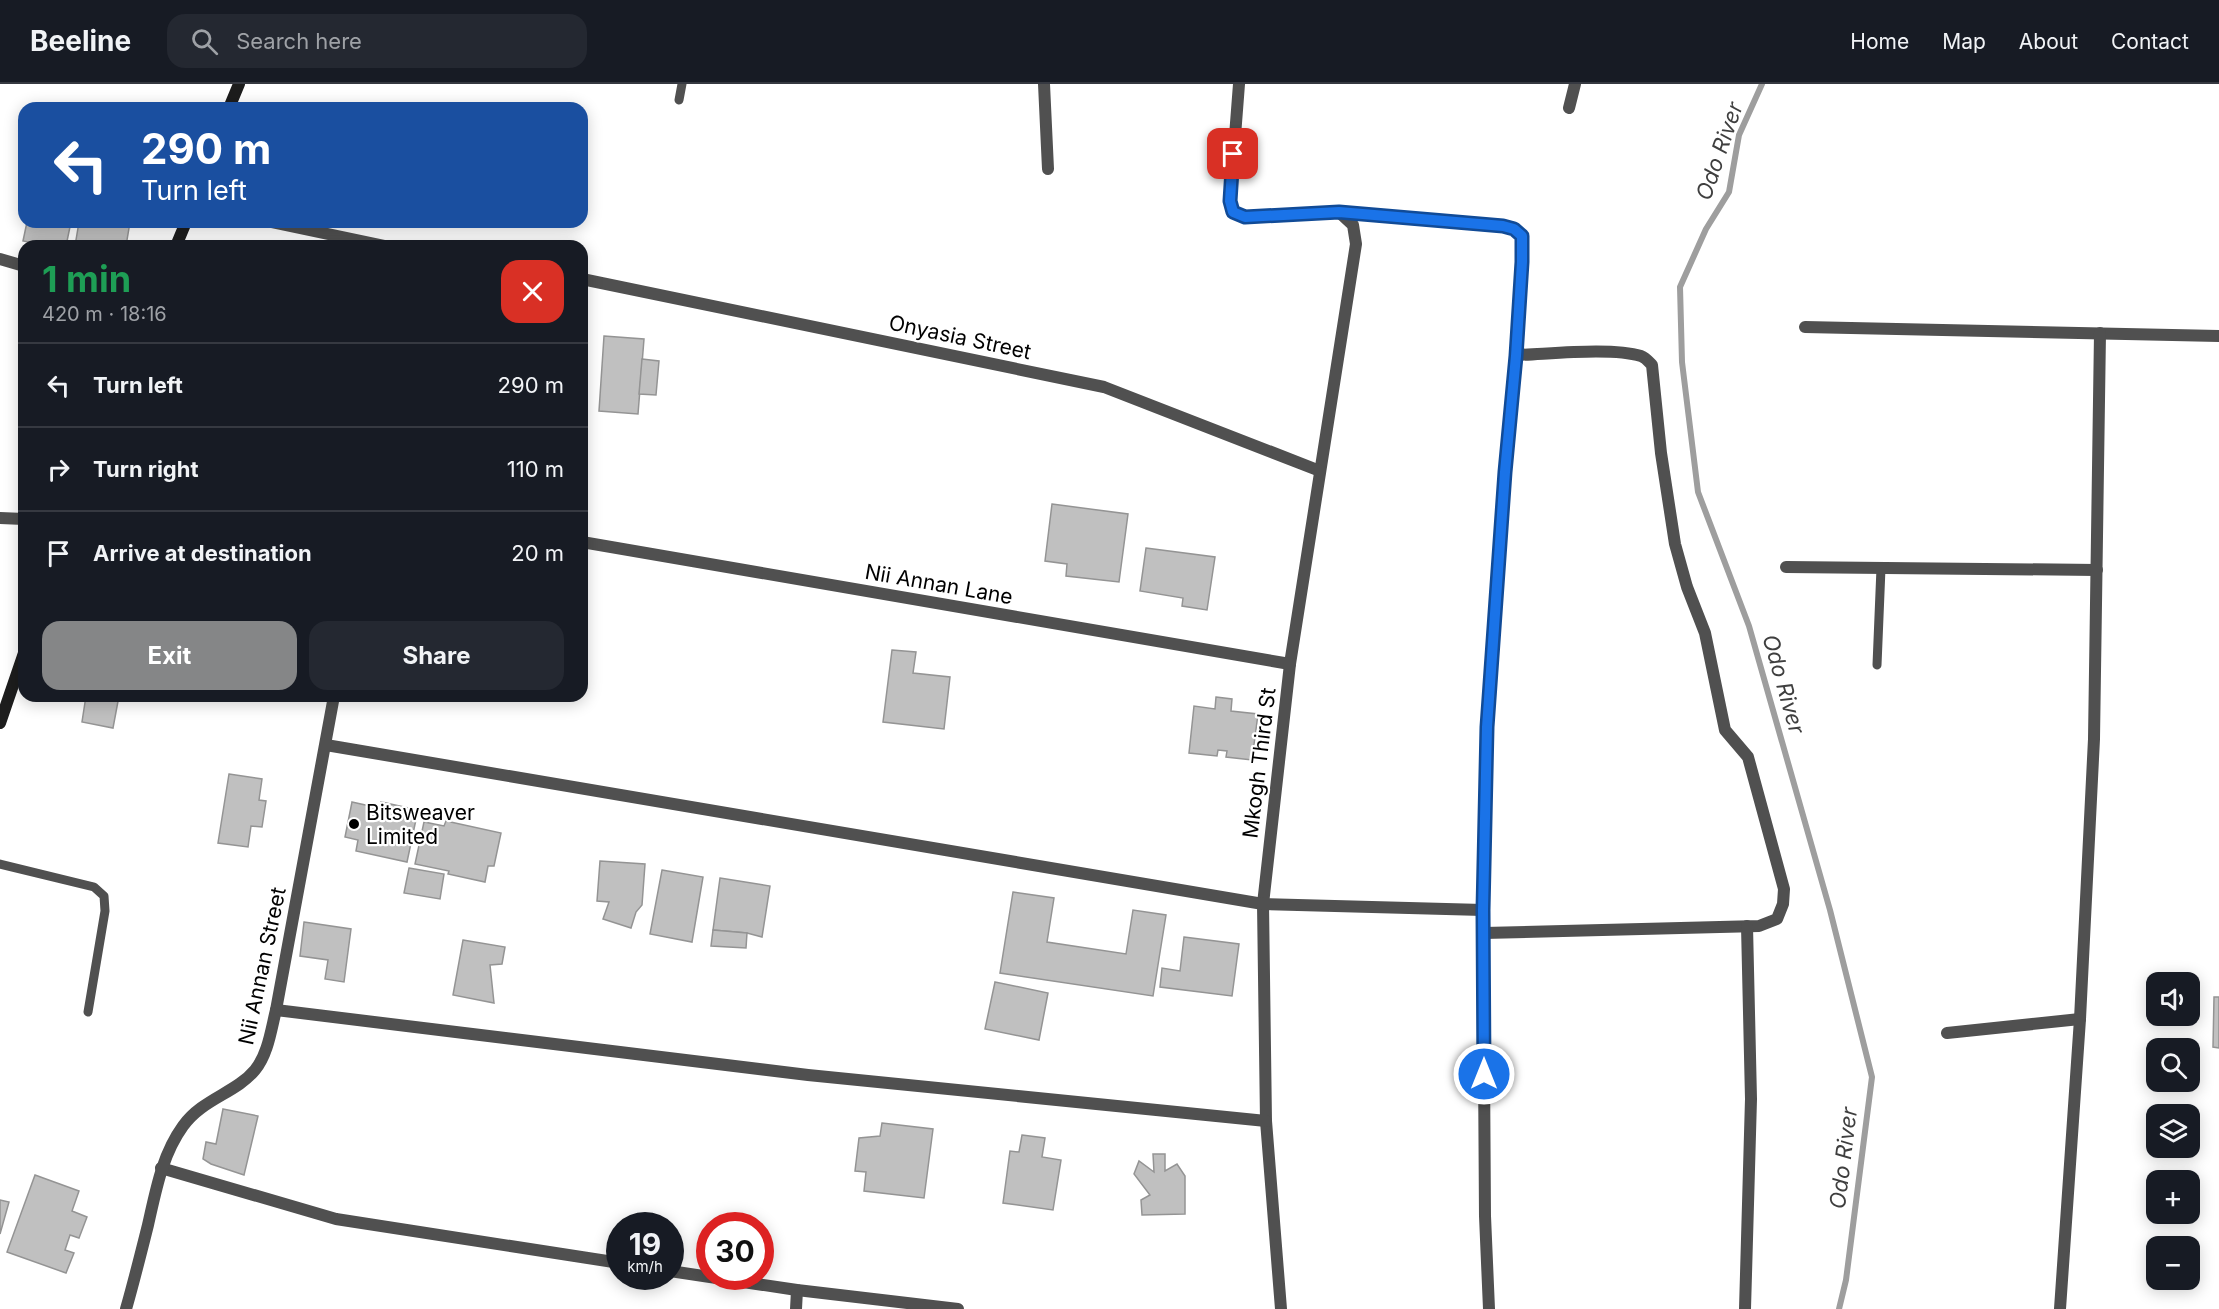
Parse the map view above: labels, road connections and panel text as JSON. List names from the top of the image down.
{
  "streets": {
    "street": [
      "Onyasia Street",
      "Nii Annan Lane",
      "Mkogh Third St",
      "Nii Annan Street"
    ]
  },
  "crossings": [
    ["Onyasia Street", "Mkogh Third St"],
    ["Nii Annan Lane", "Mkogh Third St"]
  ],
  "water": ["Odo River"],
  "places": ["Bitsweaver Limited"],
  "page": {
    "header": "Beeline",
    "search": "Search here",
    "nav": [
      "Home",
      "Map",
      "About",
      "Contact"
    ],
    "turn": ["290 m", "Turn left"],
    "heading": ["1 min", "420 m · 18:16"],
    "list": [
      {
        "name": "Turn left",
        "value": "290 m"
      },
      {
        "name": "Turn right",
        "value": "110 m"
      },
      {
        "name": "Arrive at destination",
        "value": "20 m"
      }
    ],
    "buttons": ["Exit", "Share"],
    "map_buttons": ["+", "−"],
    "speed": "19 km/h",
    "limit": "30"
  }
}
